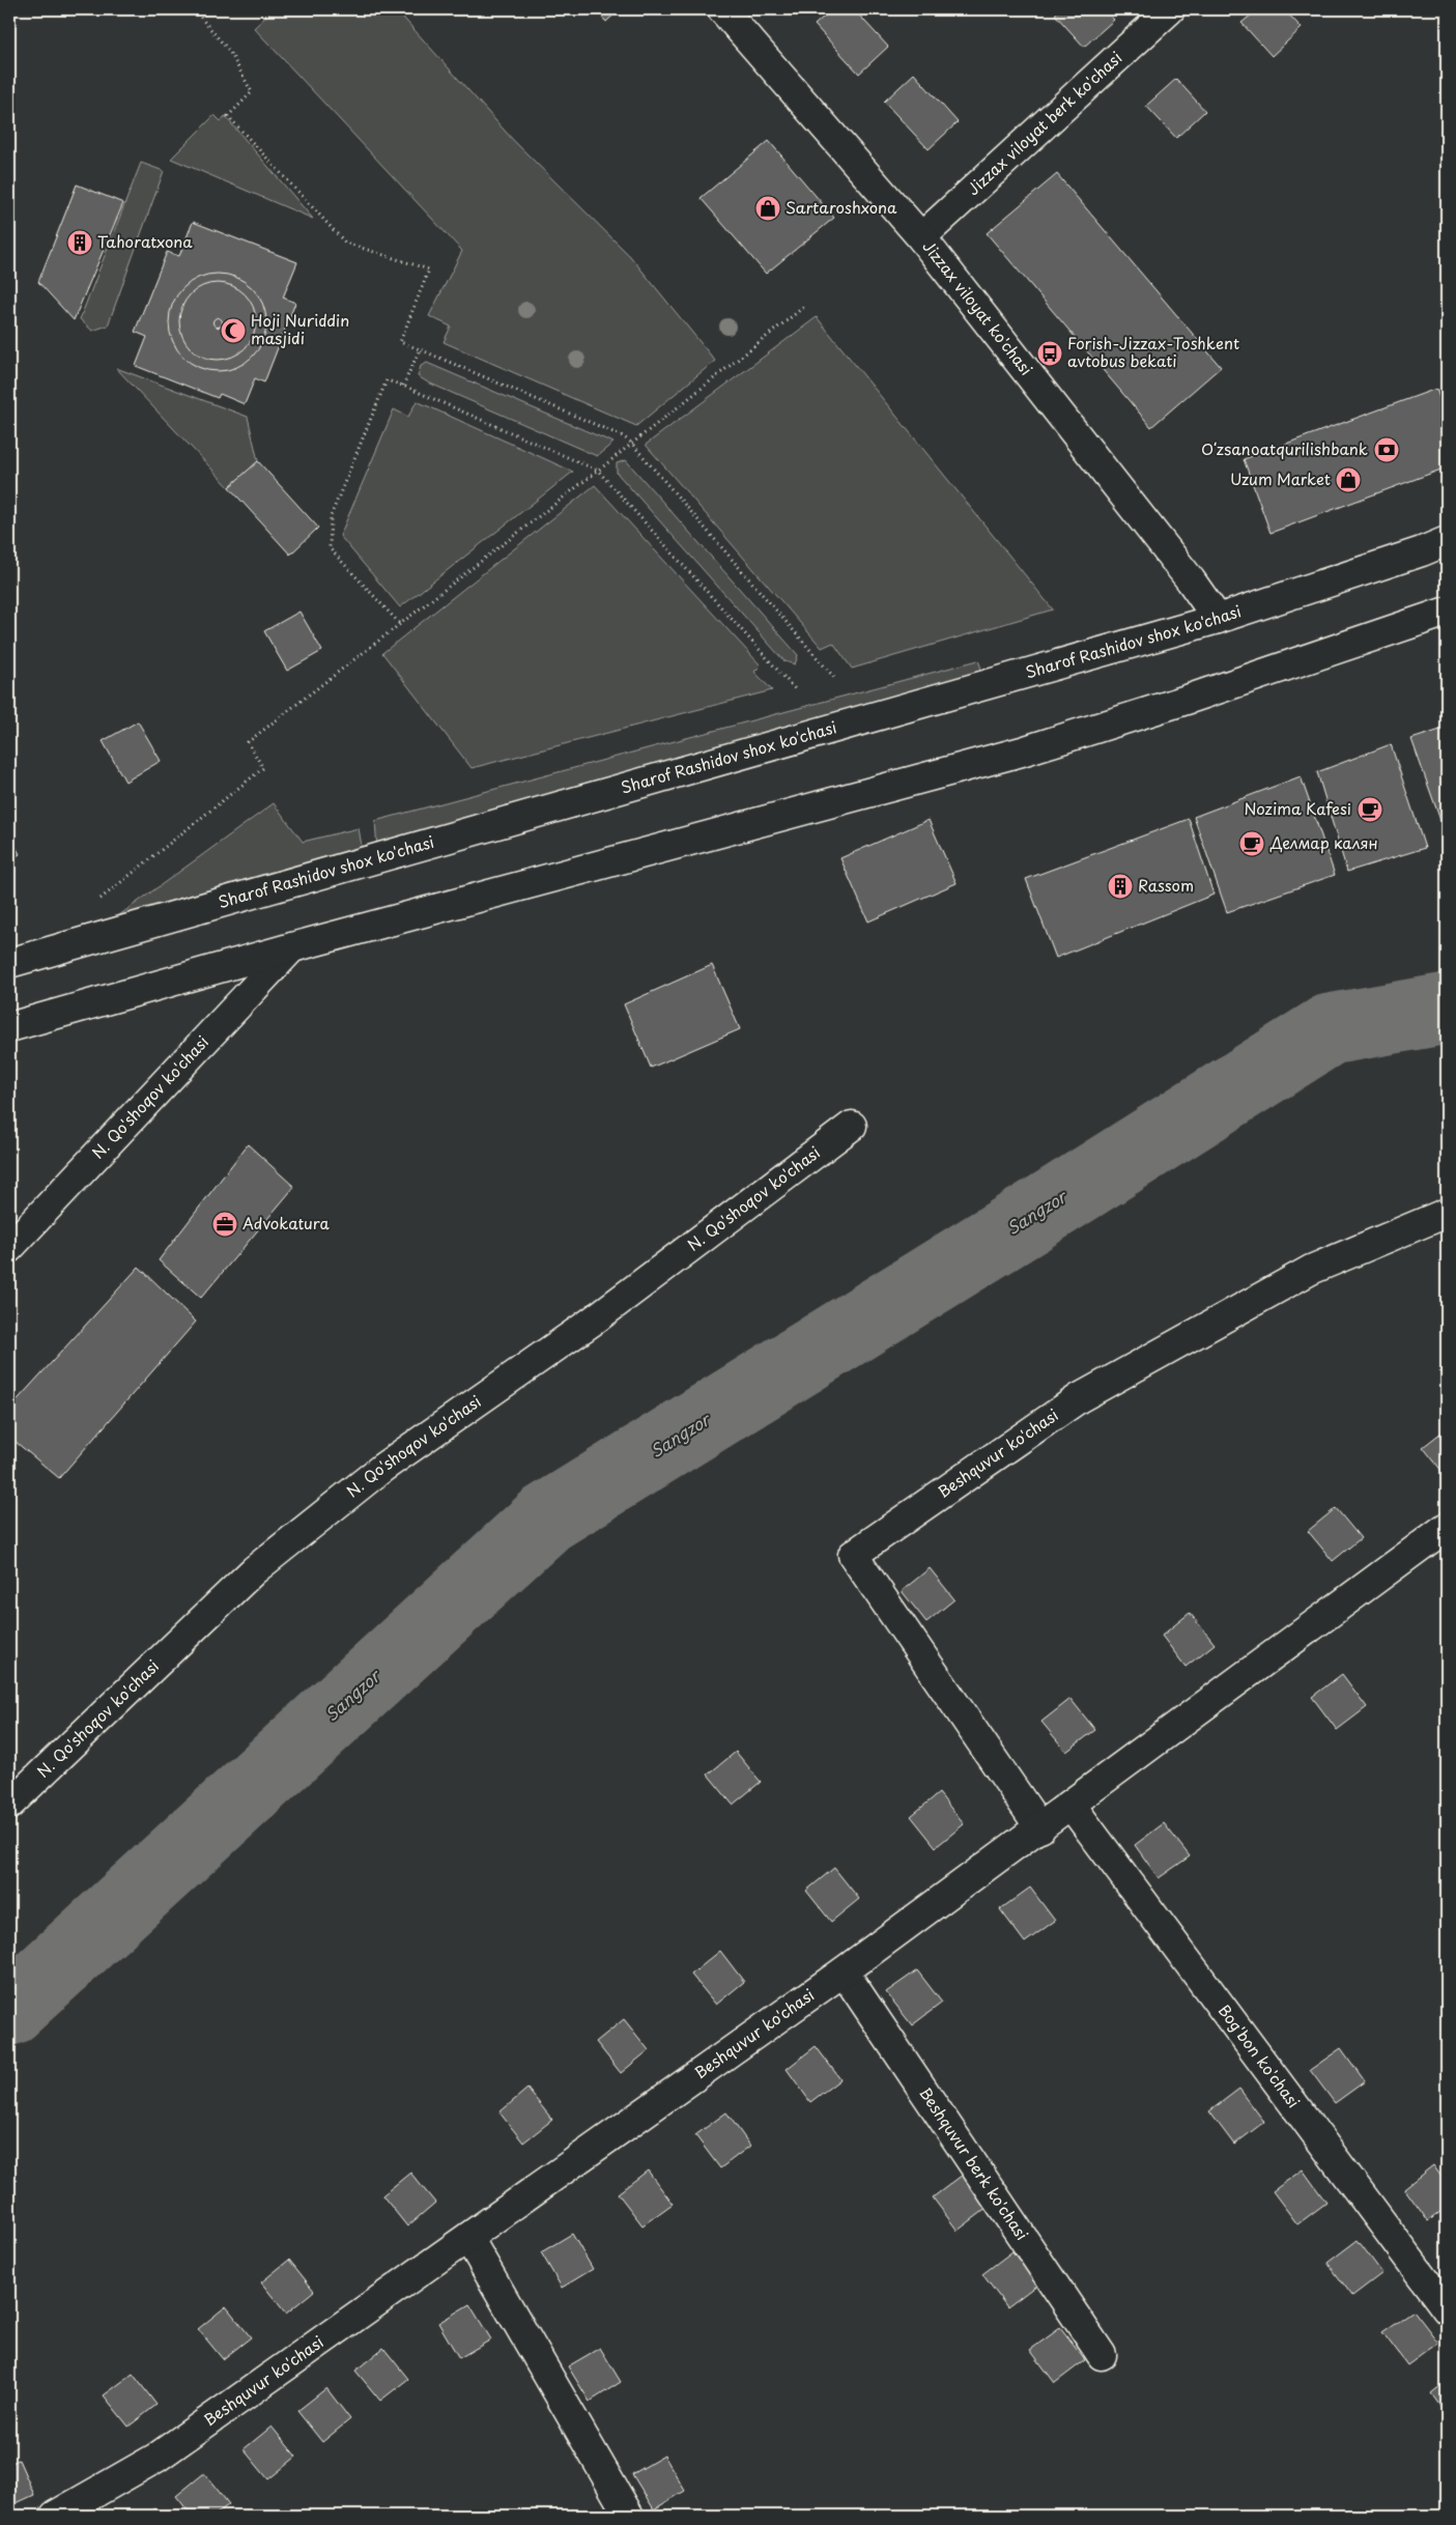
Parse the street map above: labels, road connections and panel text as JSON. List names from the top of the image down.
{
  "streets": {
    "street": [
      "Jizzax viloyat berk ko'chasi",
      "Jizzax viloyat ko'chasi",
      "Sharof Rashidov shox ko'chasi",
      "N. Qo'shoqov ko'chasi",
      "Beshquvur ko'chasi",
      "Bog'bon ko'chasi",
      "Beshquvur berk ko'chasi"
    ]
  },
  "crossings": [
    ["Jizzax viloyat berk ko'chasi", "Jizzax viloyat ko'chasi"],
    ["Jizzax viloyat ko'chasi", "Sharof Rashidov shox ko'chasi"],
    ["Beshquvur ko'chasi", "Bog'bon ko'chasi"],
    ["Beshquvur ko'chasi", "Beshquvur berk ko'chasi"]
  ],
  "water": ["Sangzor"],
  "places": {
    "shop": ["Sartaroshxona", "Uzum Market"],
    "building": ["Tahoratxona", "Rassom"],
    "mosque": ["Hoji Nuriddin masjidi"],
    "bus stop": ["Forish-Jizzax-Toshkent avtobus bekati"],
    "bank": ["Oʻzsanoatqurilishbank"],
    "cafe": ["Nozima Kafesi", "Делмар калян"],
    "office": ["Advokatura"]
  }
}
